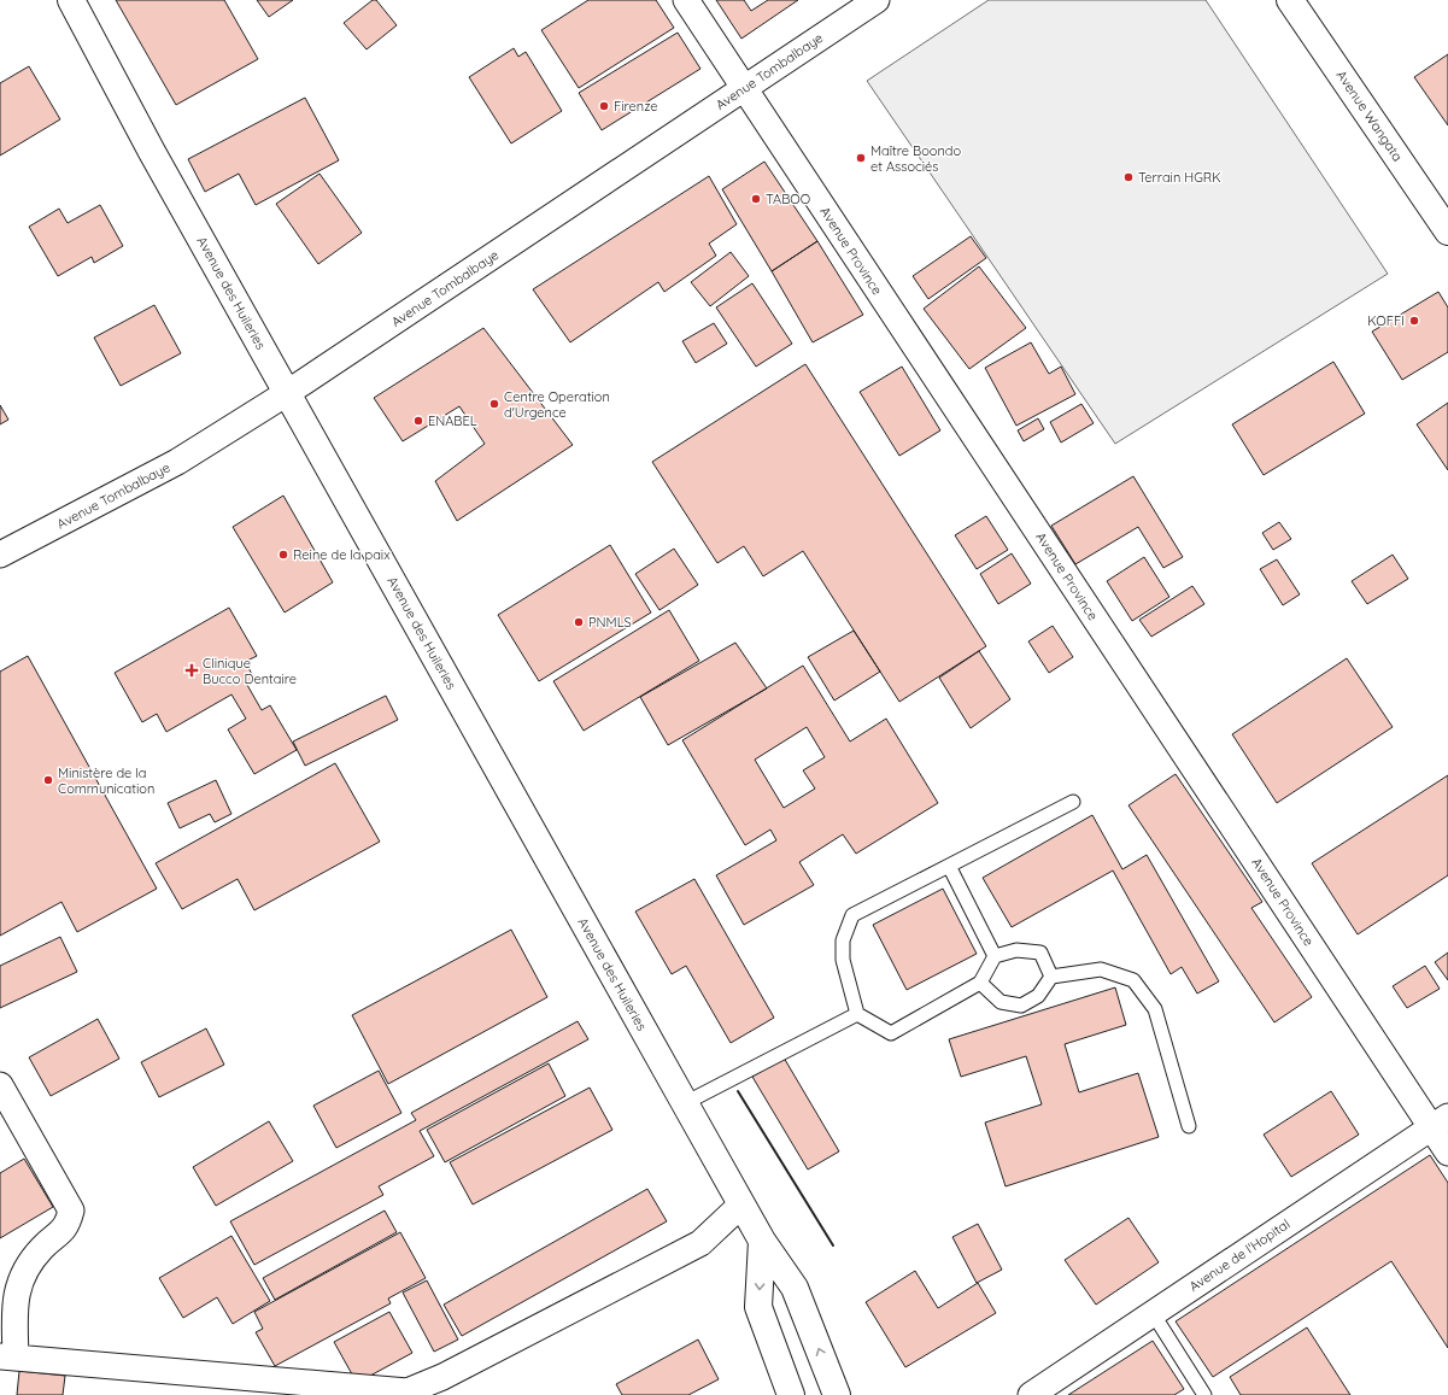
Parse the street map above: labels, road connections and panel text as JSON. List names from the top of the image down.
{
  "streets": {
    "main road": ["Avenue Wangata", "Avenue des Huileries"],
    "street": ["Avenue Tombalbaye", "Avenue Province", "Avenue de l'Hopital"]
  },
  "crossings": [
    ["Avenue Tombalbaye", "Avenue Province"],
    ["Avenue Tombalbaye", "Avenue des Huileries"],
    ["Avenue Province", "Avenue de l'Hopital"]
  ],
  "places": {
    "other": [
      "Firenze",
      "Maître Boondo et Associés",
      "Terrain HGRK",
      "TABOO",
      "KOFFI",
      "Centre Operation d'Urgence",
      "ENABEL",
      "Reine de la paix",
      "PNMLS",
      "Ministère de la Communication"
    ],
    "health": ["Clinique Bucco Dentaire"]
  }
}
